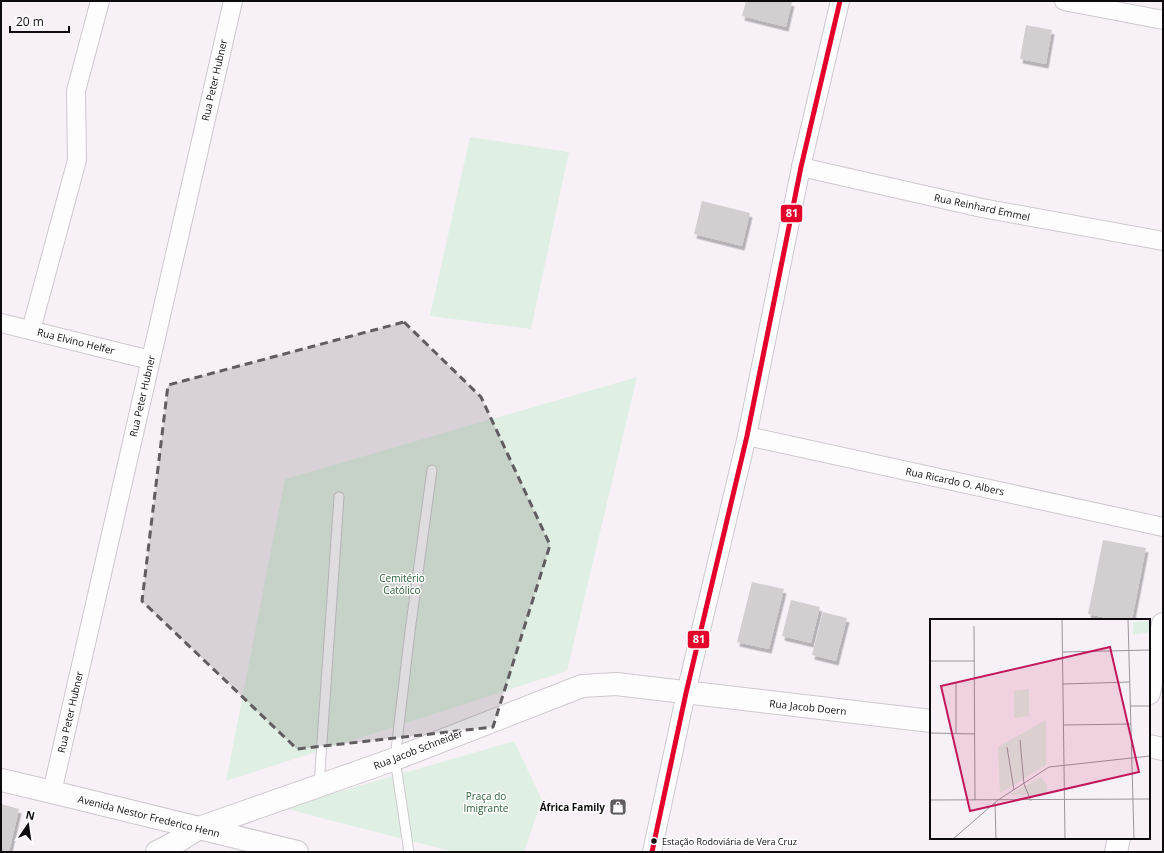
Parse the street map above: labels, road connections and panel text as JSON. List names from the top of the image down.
{
  "streets": {
    "street": [
      "Rua Peter Hubner",
      "Rua Reinhard Emmel",
      "Rua Elvino Helfer",
      "Rua Ricardo O. Albers",
      "Rua Jacob Doern",
      "Rua Jacob Schneider",
      "Avenida Nestor Frederico Henn"
    ]
  },
  "crossings": [
    ["Rua Peter Hubner", "Rua Elvino Helfer"],
    ["Rua Peter Hubner", "Avenida Nestor Frederico Henn"],
    ["Rua Jacob Doern", "Rua Jacob Schneider"],
    ["Rua Jacob Schneider", "Avenida Nestor Frederico Henn"]
  ],
  "parks": ["Cemitério Católico", "Praça do Imigrante"],
  "places": {
    "shop": ["África Family"],
    "other": ["Estação Rodoviária de Vera Cruz"]
  },
  "lines": ["transit line 81"],
  "scale_bar": "20 m",
  "north": "top"
}
